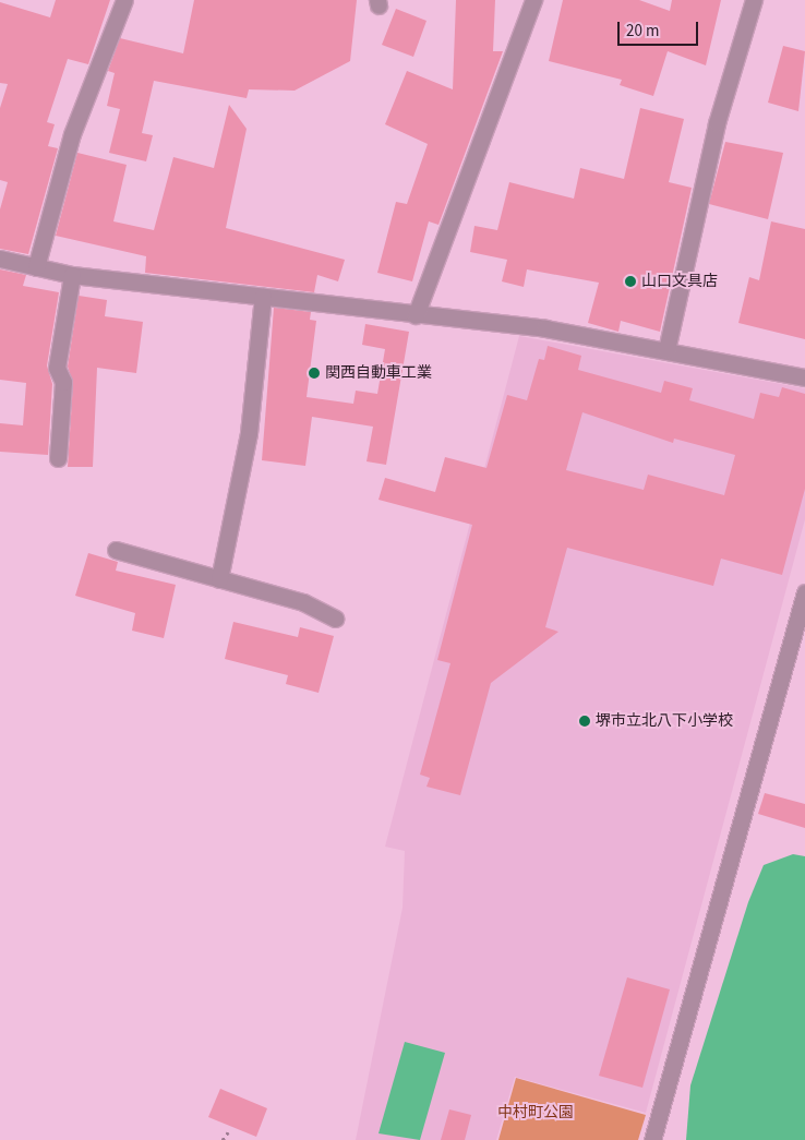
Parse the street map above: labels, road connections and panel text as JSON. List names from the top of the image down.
{
  "parks": ["中村町公園"],
  "places": ["山口文具店", "関西自動車工業", "堺市立北八下小学校"],
  "scale_bar": "20 m"
}
